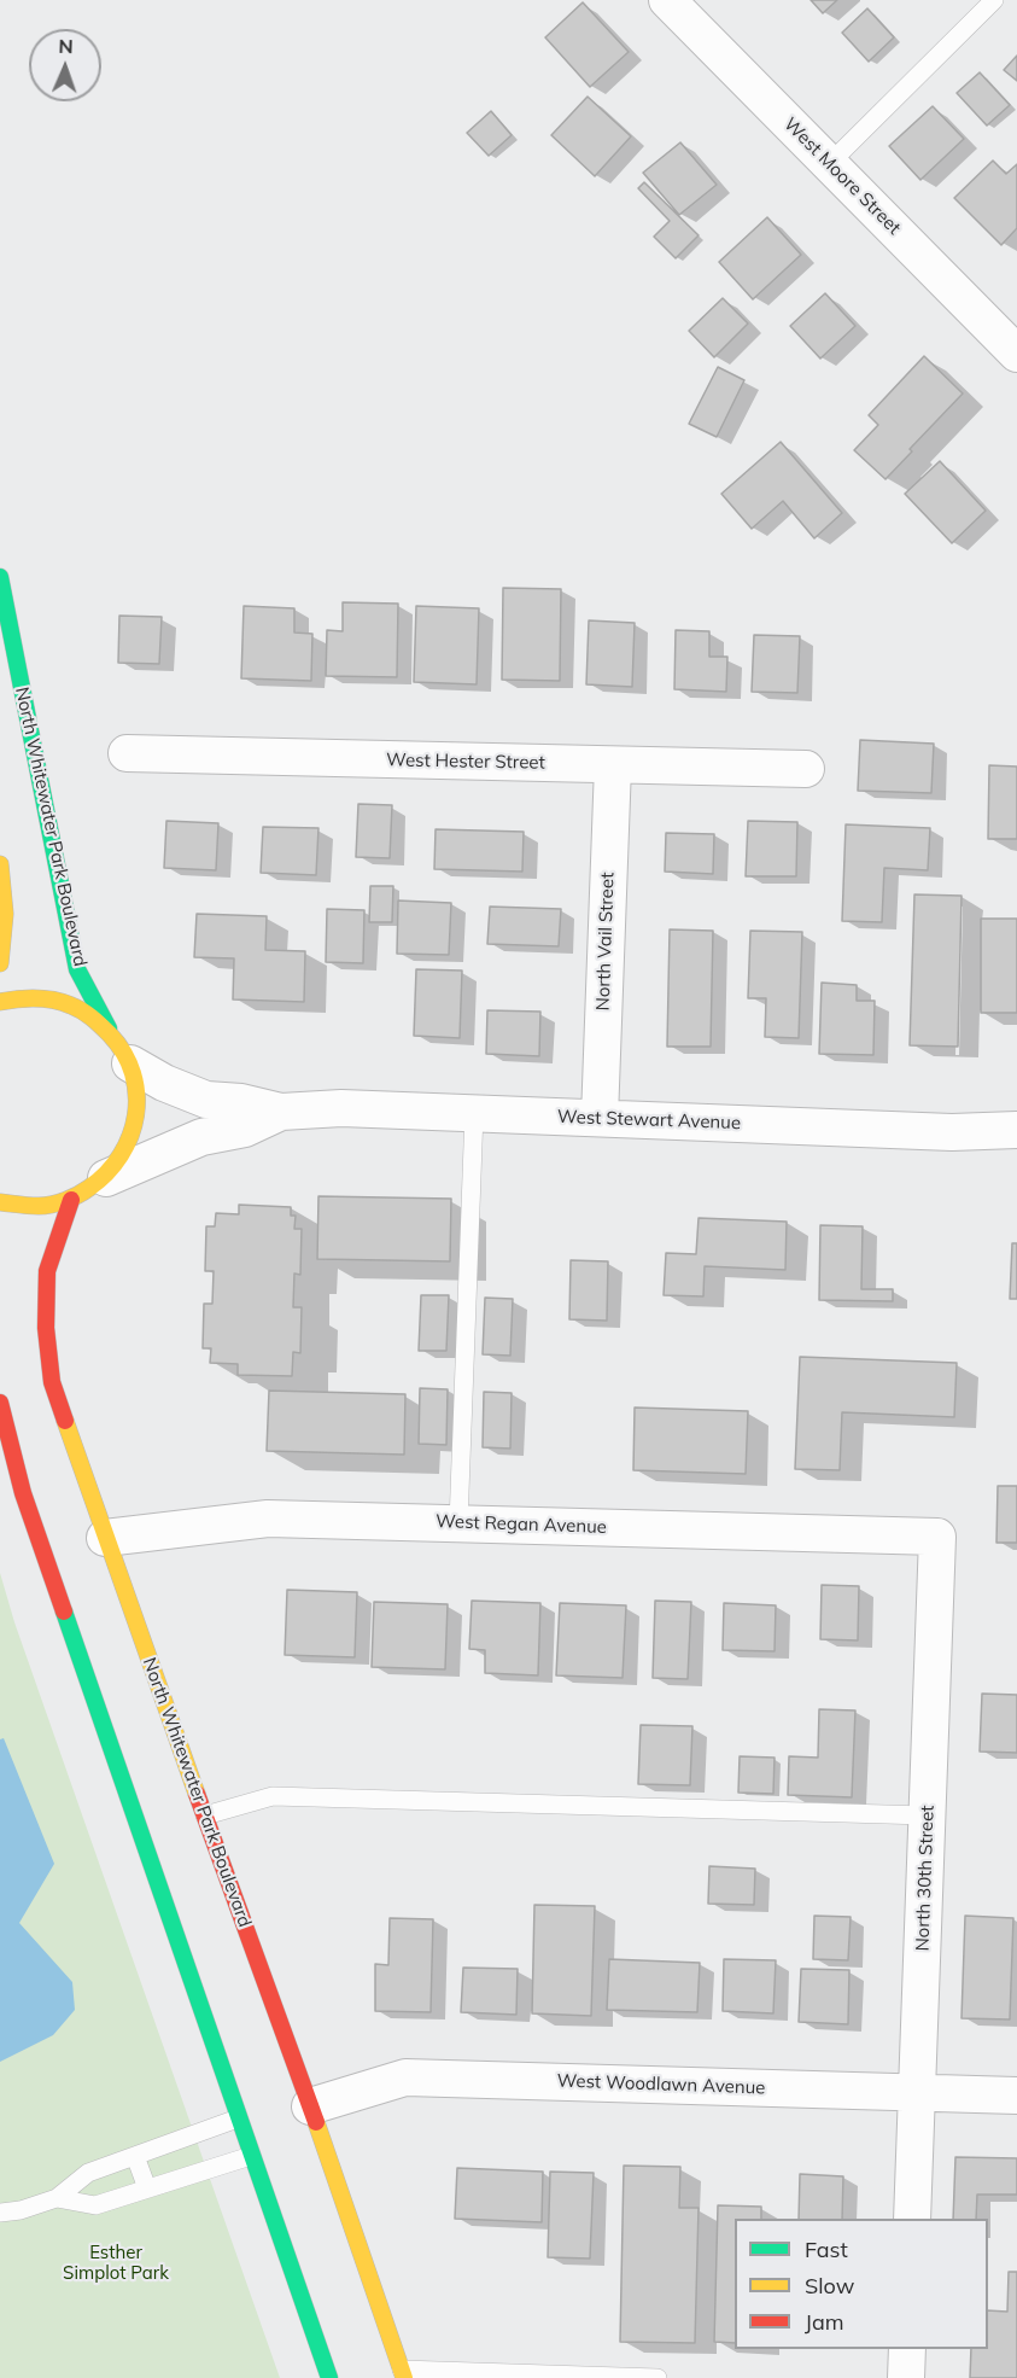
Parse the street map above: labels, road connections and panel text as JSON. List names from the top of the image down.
{
  "streets": {
    "street": [
      "West Moore Street",
      "West Hester Street",
      "North Whitewater Park Boulevard",
      "North Vail Street",
      "West Stewart Avenue",
      "West Regan Avenue",
      "North 30th Street",
      "West Woodlawn Avenue"
    ]
  },
  "crossings": [
    ["West Hester Street", "North Vail Street"],
    ["North Whitewater Park Boulevard", "West Stewart Avenue"],
    ["North Whitewater Park Boulevard", "West Regan Avenue"],
    ["North Whitewater Park Boulevard", "West Woodlawn Avenue"],
    ["North Vail Street", "West Stewart Avenue"],
    ["West Regan Avenue", "North 30th Street"],
    ["North 30th Street", "West Woodlawn Avenue"]
  ],
  "parks": ["Esther Simplot Park"],
  "legend": ["Fast", "Slow", "Jam"],
  "north": "top"
}
